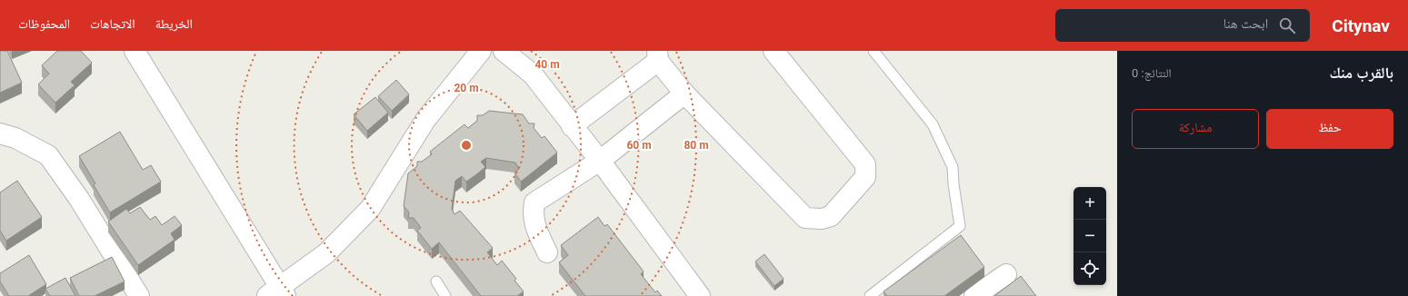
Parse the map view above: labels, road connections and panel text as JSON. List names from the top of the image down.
{
  "page": {
    "header": "Citynav",
    "search": "ابحث هنا",
    "nav": ["الخريطة", "الاتجاهات", "المحفوظات"],
    "heading": ["بالقرب منك", "النتائج: 0"],
    "buttons": ["حفظ", "مشاركة"],
    "map_buttons": ["+", "−"]
  },
  "rings": [
    "40 m",
    "20 m",
    "60 m",
    "80 m"
  ]
}
